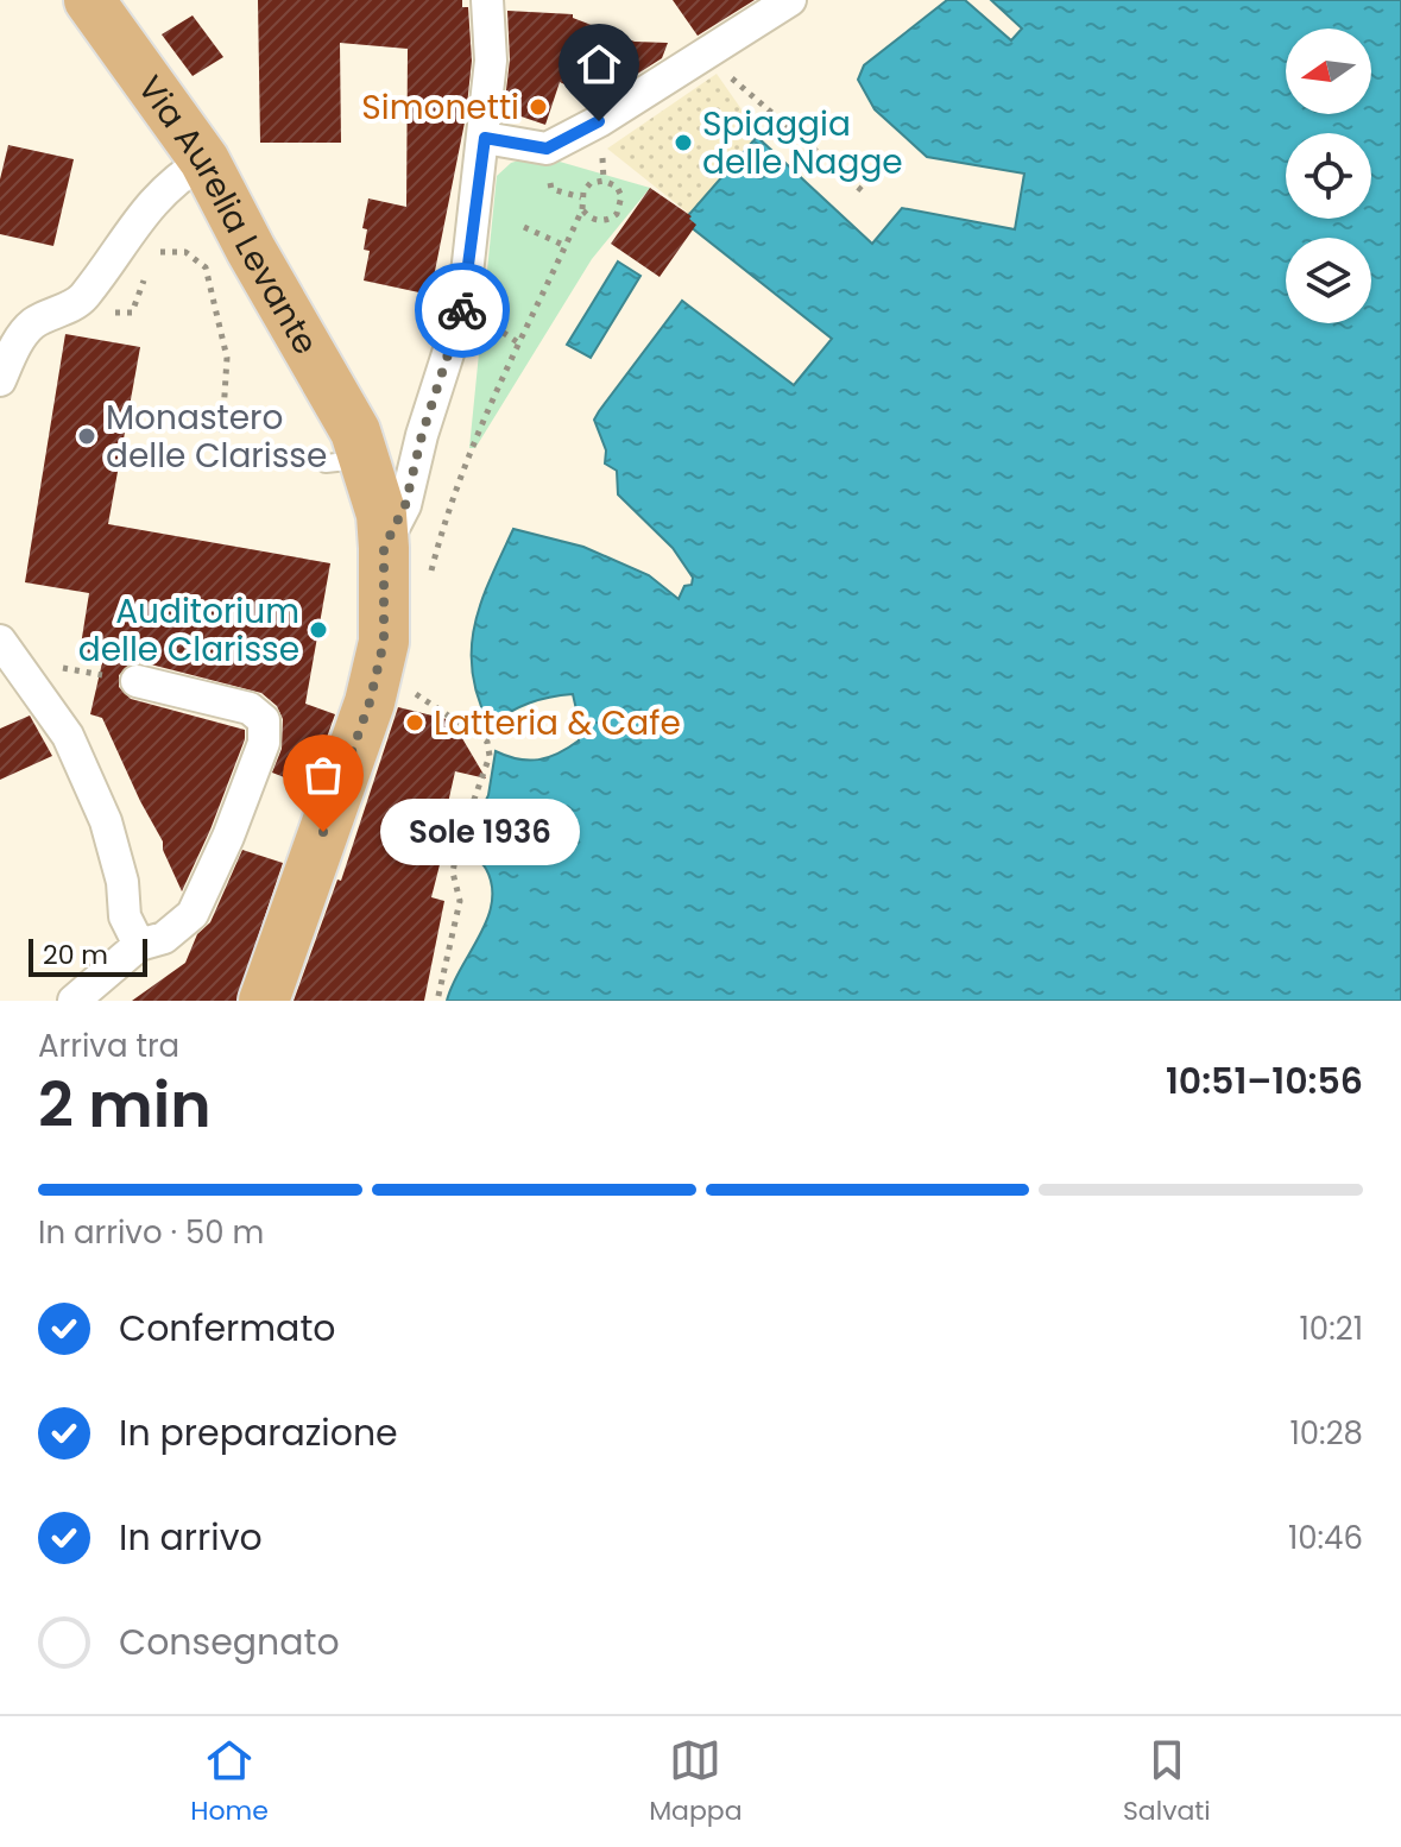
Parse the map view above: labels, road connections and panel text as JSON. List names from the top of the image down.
{
  "streets": {
    "main road": ["Via Aurelia Levante"]
  },
  "places": [
    "Simonetti",
    "Spiaggia delle Nagge",
    "Monastero delle Clarisse",
    "Auditorium delle Clarisse",
    "Latteria & Cafe",
    "Sole 1936"
  ],
  "scale_bar": "20 m",
  "north": "left",
  "page": {
    "bubble": "Sole 1936",
    "scale": "20 m",
    "heading": ["2 min", "Arriva tra", "10:51–10:56"],
    "bar": "In arrivo · 50 m",
    "list": [
      ["Confermato", "10:21"],
      ["In preparazione", "10:28"],
      ["In arrivo", "10:46"],
      "Consegnato"
    ],
    "tabs": ["Home", "Mappa", "Salvati"]
  }
}
